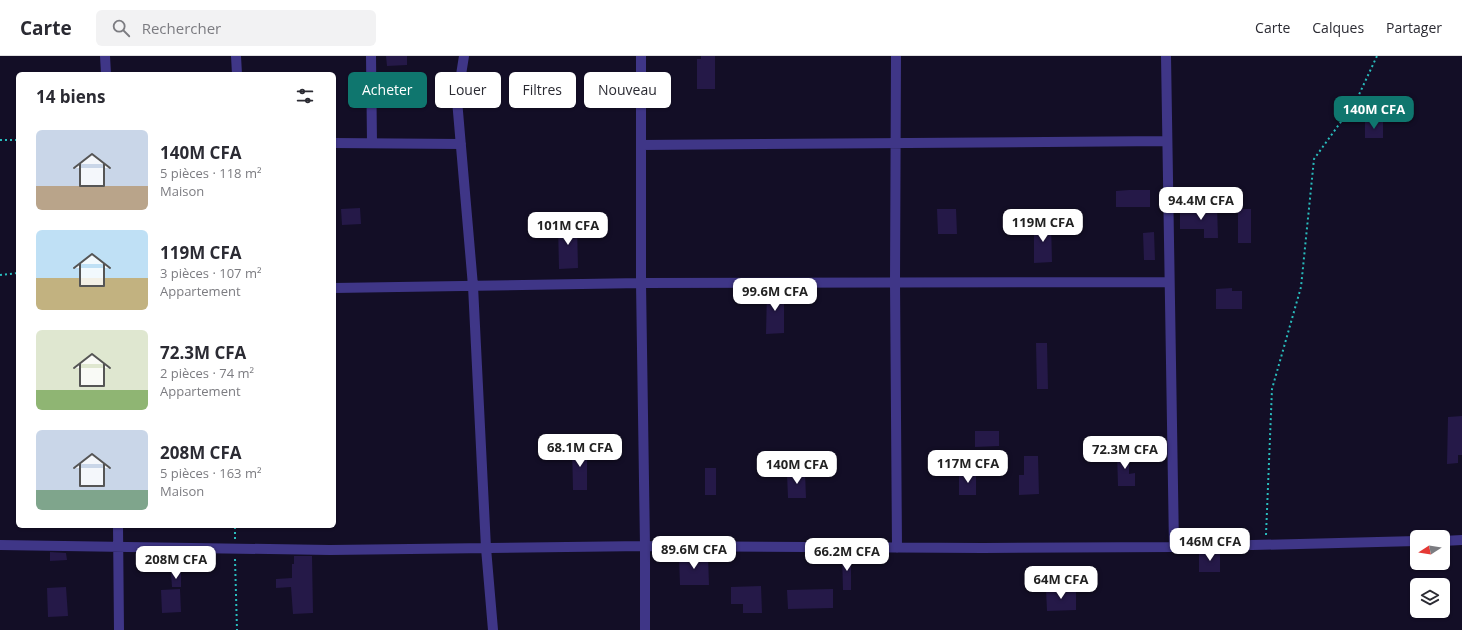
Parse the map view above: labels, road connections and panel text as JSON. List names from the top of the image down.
{
  "north": "left",
  "page": {
    "header": "Carte",
    "search": "Rechercher",
    "nav": ["Carte", "Calques", "Partager"],
    "chip": [
      "Acheter",
      "Louer",
      "Filtres",
      "Nouveau"
    ],
    "heading": "14 biens",
    "price": [
      "140M CFA",
      "94.4M CFA",
      "119M CFA",
      "101M CFA",
      "99.6M CFA",
      "68.1M CFA",
      "72.3M CFA",
      "117M CFA",
      "140M CFA",
      "146M CFA",
      "89.6M CFA",
      "66.2M CFA",
      "208M CFA",
      "64M CFA"
    ],
    "list": [
      {
        "name": "140M CFA",
        "note": "5 pièces · 118 m² · Maison"
      },
      {
        "name": "119M CFA",
        "note": "3 pièces · 107 m² · Appartement"
      },
      {
        "name": "72.3M CFA",
        "note": "2 pièces · 74 m² · Appartement"
      },
      {
        "name": "208M CFA",
        "note": "5 pièces · 163 m² · Maison"
      }
    ]
  }
}
